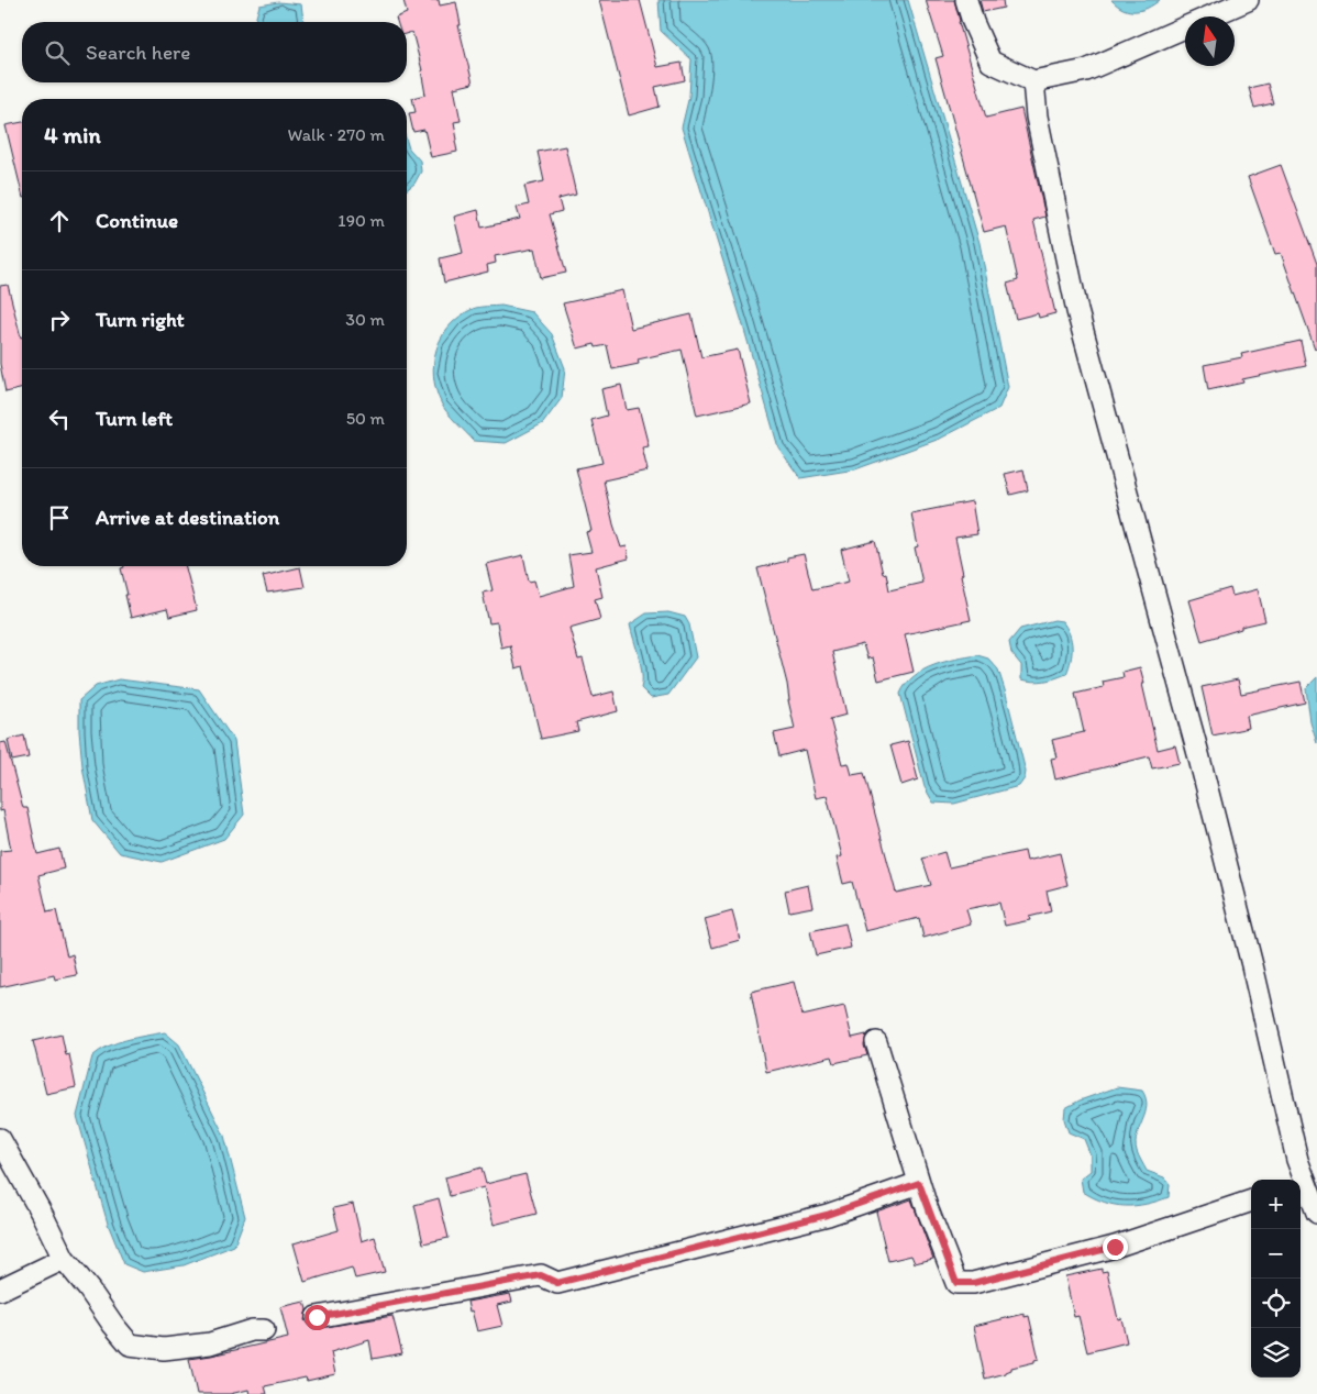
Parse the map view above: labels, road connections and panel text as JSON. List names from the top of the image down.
{
  "north": "top",
  "page": {
    "search": "Search here",
    "heading": ["4 min", "Walk · 270 m"],
    "list": [
      ["Continue", "190 m"],
      ["Turn right", "30 m"],
      ["Turn left", "50 m"],
      "Arrive at destination"
    ],
    "map_buttons": ["+", "−"]
  }
}
